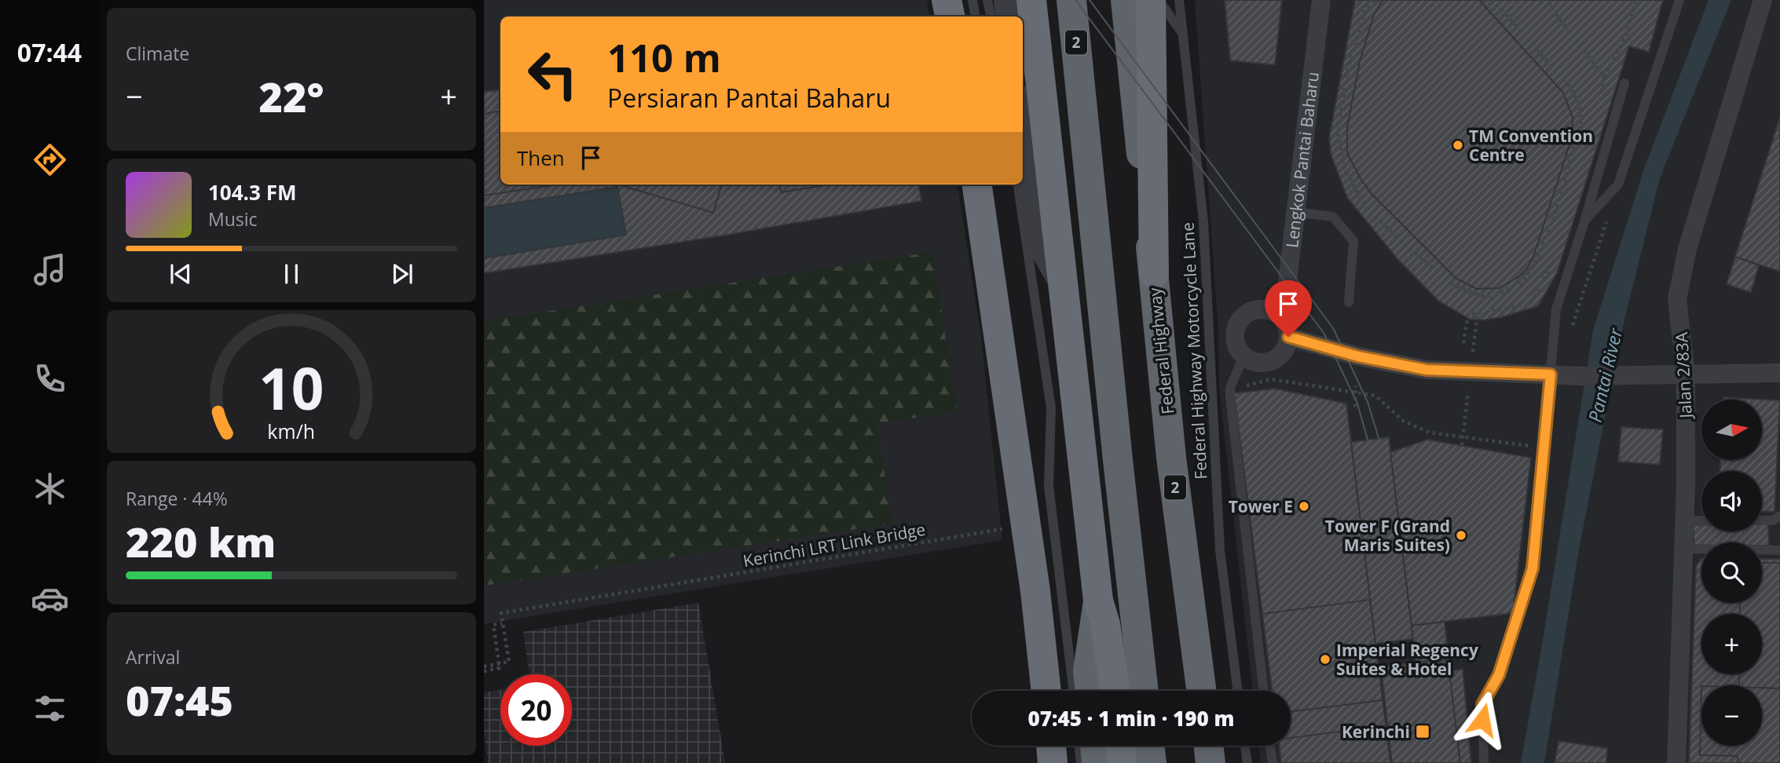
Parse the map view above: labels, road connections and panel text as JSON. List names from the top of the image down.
{
  "streets": {
    "highway": ["2", "Federal Highway"],
    "street": ["Lengkok Pantai Baharu", "Jalan 2/83A"],
    "lane": ["Federal Highway Motorcycle Lane"],
    "path": ["Kerinchi LRT Link Bridge"]
  },
  "water": ["Pantai River"],
  "places": {
    "other": [
      "TM Convention Centre",
      "Tower E",
      "Tower F (Grand Maris Suites)",
      "Imperial Regency Suites & Hotel"
    ],
    "transit": ["Kerinchi"]
  },
  "north": "right",
  "page": {
    "tabs": "07:44",
    "tile": [
      "Climate",
      ["Range · 44%", "220 km"],
      ["Arrival", "07:45"]
    ],
    "turn": ["110 m", "Persiaran Pantai Baharu"],
    "heat": ["−", "22°", "+"],
    "then": "Then",
    "song": ["104.3 FM", "Music"],
    "map_buttons": ["+", "−"],
    "limit": "20",
    "trip": "07:45 · 1 min · 190 m",
    "gauge": ["10", "km/h"]
  }
}
